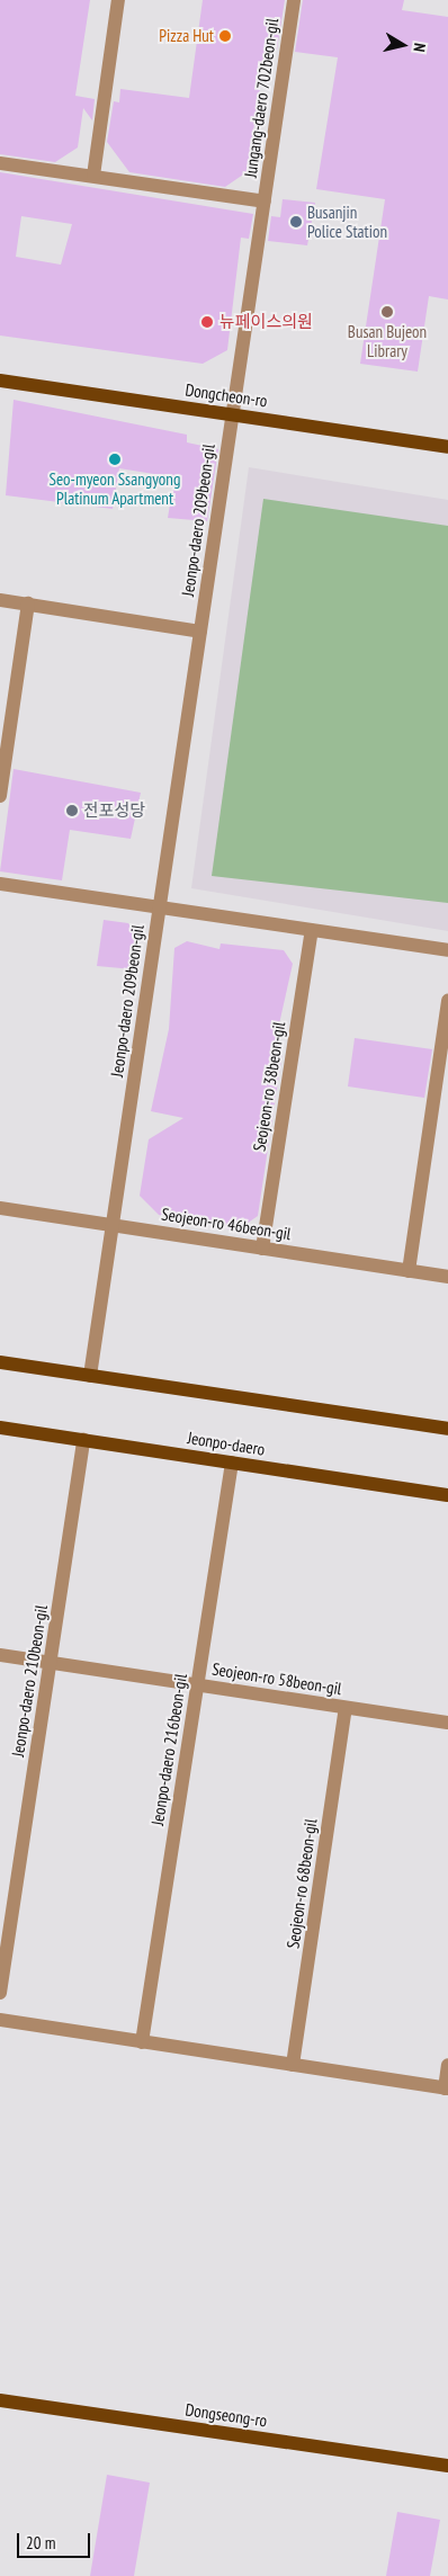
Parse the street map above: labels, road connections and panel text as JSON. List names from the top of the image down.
{
  "streets": {
    "main road": ["Dongcheon-ro", "Jeonpo-daero", "Dongseong-ro"],
    "street": [
      "Jungang-daero 702beon-gil",
      "Jeonpo-daero 209beon-gil",
      "Seojeon-ro 38beon-gil",
      "Seojeon-ro 46beon-gil",
      "Seojeon-ro 58beon-gil",
      "Jeonpo-daero 210beon-gil",
      "Jeonpo-daero 216beon-gil",
      "Seojeon-ro 68beon-gil"
    ]
  },
  "crossings": [
    ["Jungang-daero 702beon-gil", "Dongcheon-ro"],
    ["Jungang-daero 702beon-gil", "Jeonpo-daero 209beon-gil"],
    ["Dongcheon-ro", "Jeonpo-daero 209beon-gil"],
    ["Jeonpo-daero 209beon-gil", "Seojeon-ro 46beon-gil"],
    ["Seojeon-ro 38beon-gil", "Seojeon-ro 46beon-gil"],
    ["Jeonpo-daero", "Jeonpo-daero 210beon-gil"],
    ["Jeonpo-daero", "Jeonpo-daero 216beon-gil"],
    ["Seojeon-ro 58beon-gil", "Jeonpo-daero 210beon-gil"],
    ["Seojeon-ro 58beon-gil", "Jeonpo-daero 216beon-gil"],
    ["Seojeon-ro 58beon-gil", "Seojeon-ro 68beon-gil"]
  ],
  "places": [
    "Pizza Hut",
    "Busanjin Police Station",
    "Busan Bujeon Library",
    "뉴페이스의원",
    "Seo-myeon Ssangyong Platinum Apartment",
    "전포성당"
  ],
  "scale_bar": "20 m",
  "north": "right"
}
